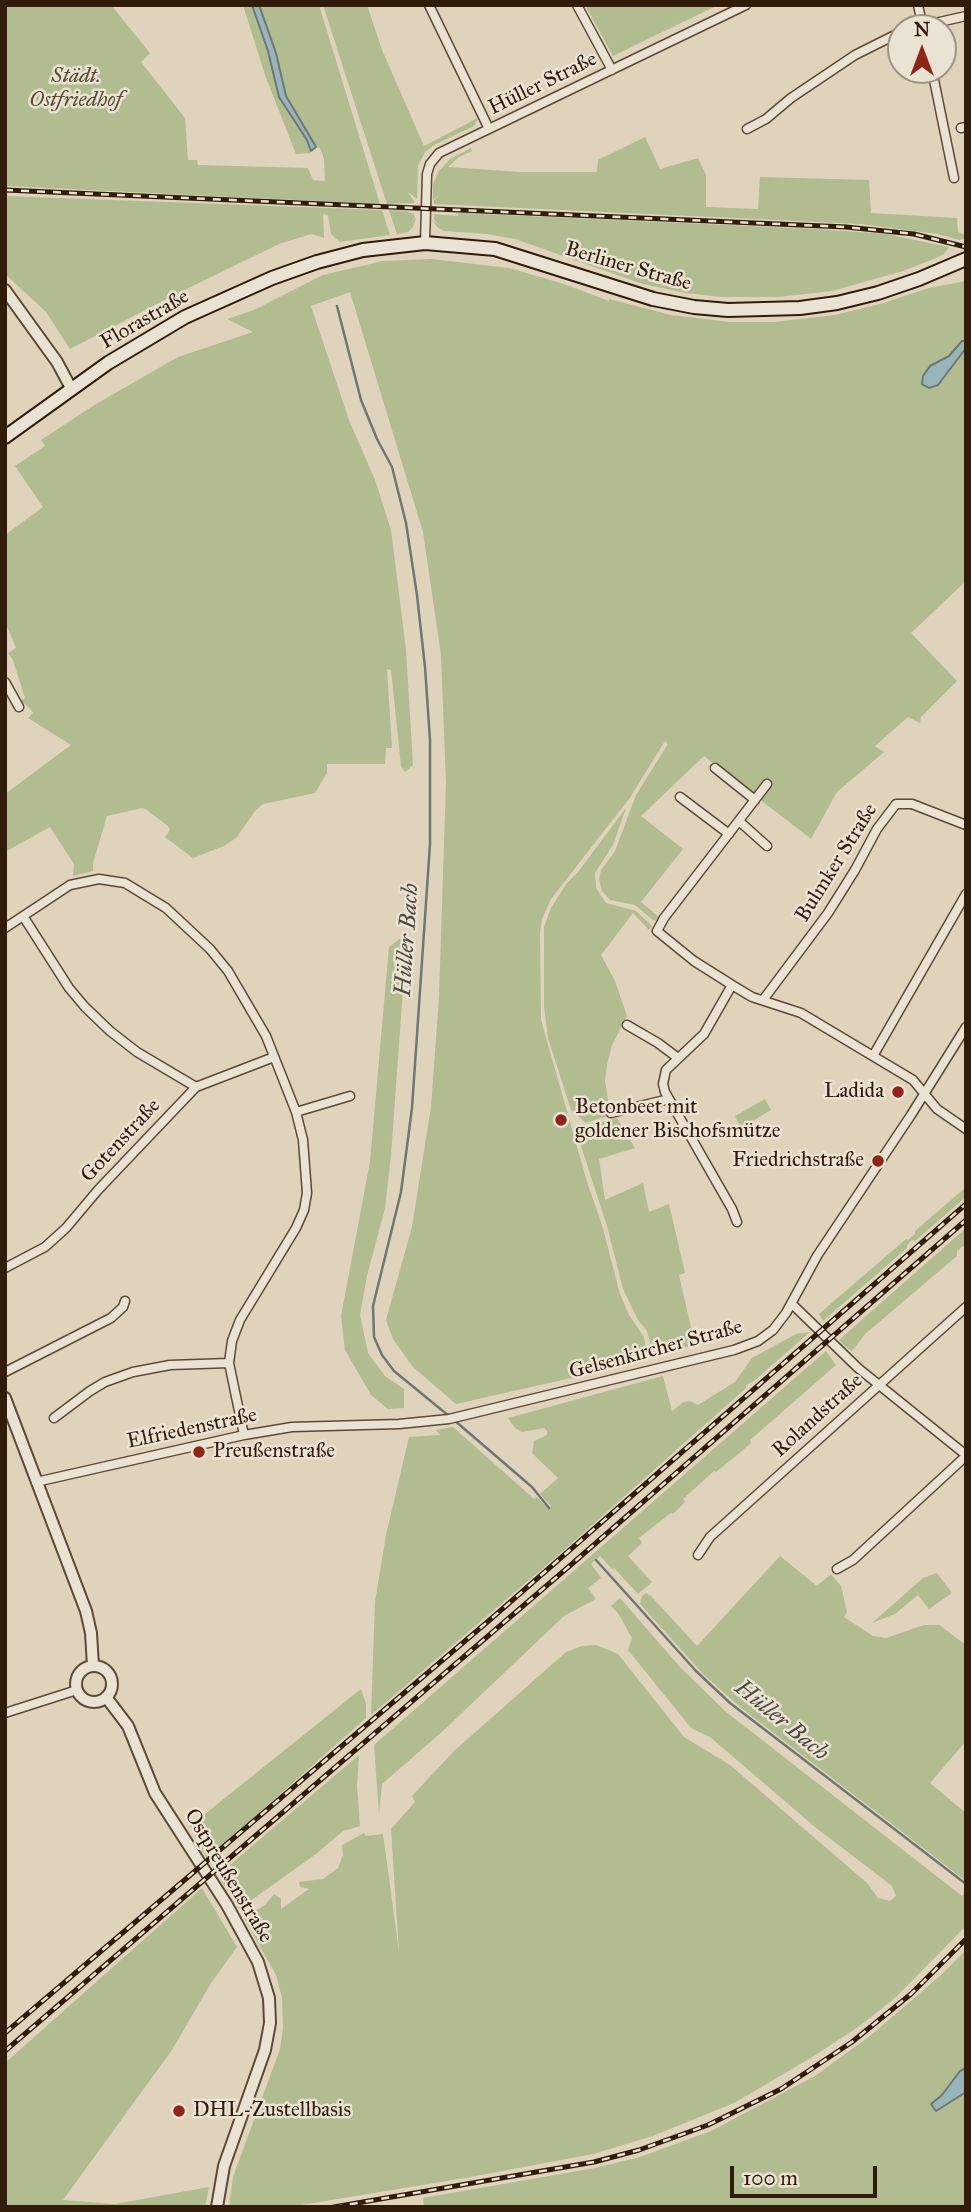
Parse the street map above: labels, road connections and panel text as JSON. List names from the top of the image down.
{
  "streets": {
    "main road": ["Berliner Straße", "Florastraße"],
    "street": [
      "Hüller Straße",
      "Bulmker Straße",
      "Gotenstraße",
      "Gelsenkircher Straße",
      "Rolandstraße",
      "Elfriedenstraße",
      "Ostpreußenstraße"
    ]
  },
  "crossings": [
    ["Hüller Straße", "Berliner Straße"],
    ["Berliner Straße", "Florastraße"],
    ["Gelsenkircher Straße", "Elfriedenstraße"]
  ],
  "water": ["Hüller Bach"],
  "parks": ["Städt. Ostfriedhof"],
  "places": [
    "Ladida",
    "Betonbeet mit goldener Bischofsmütze",
    "Friedrichstraße",
    "Preußenstraße",
    "DHL-Zustellbasis"
  ],
  "scale_bar": "100 m",
  "north": "top"
}
